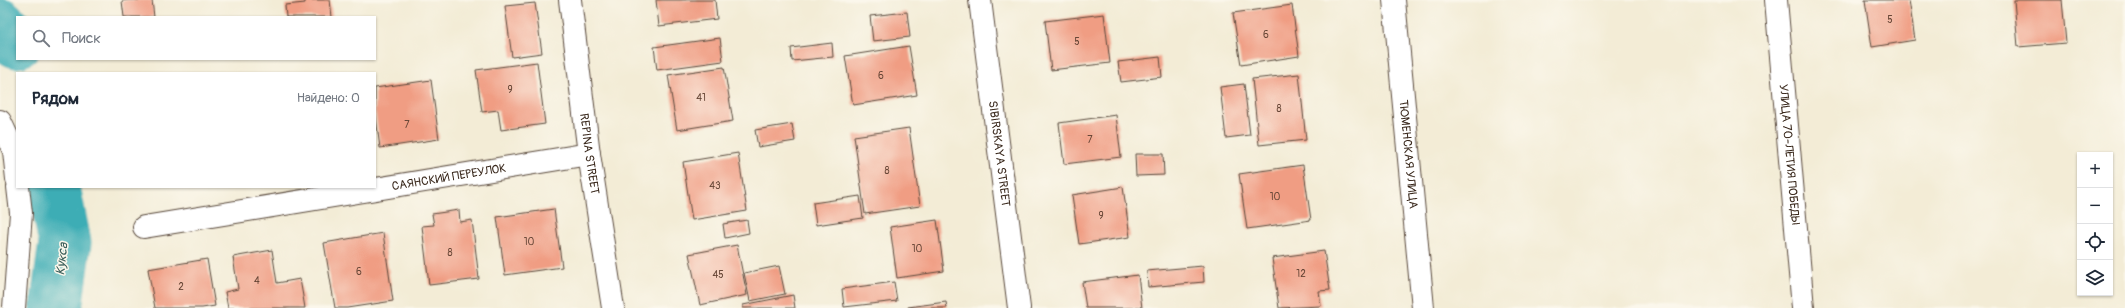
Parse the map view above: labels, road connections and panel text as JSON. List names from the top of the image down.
{
  "streets": {
    "street": [
      "REPINA STREET",
      "SIBIRSKAYA STREET",
      "ТЮМЕНСКАЯ УЛИЦА",
      "УЛИЦА 70-ЛЕТИЯ ПОБЕДЫ",
      "САЯНСКИЙ ПЕРЕУЛОК"
    ]
  },
  "crossings": [
    ["REPINA STREET", "САЯНСКИЙ ПЕРЕУЛОК"]
  ],
  "water": ["Кукса"],
  "house_numbers": [
    "5",
    "6",
    "5",
    "6",
    "9",
    "41",
    "8",
    "7",
    "7",
    "8",
    "43",
    "10",
    "9",
    "10",
    "10",
    "8",
    "6",
    "12",
    "45",
    "4",
    "2"
  ],
  "page": {
    "search": "Поиск",
    "heading": ["Рядом", "Найдено: 0"],
    "map_buttons": ["+", "−"]
  }
}
